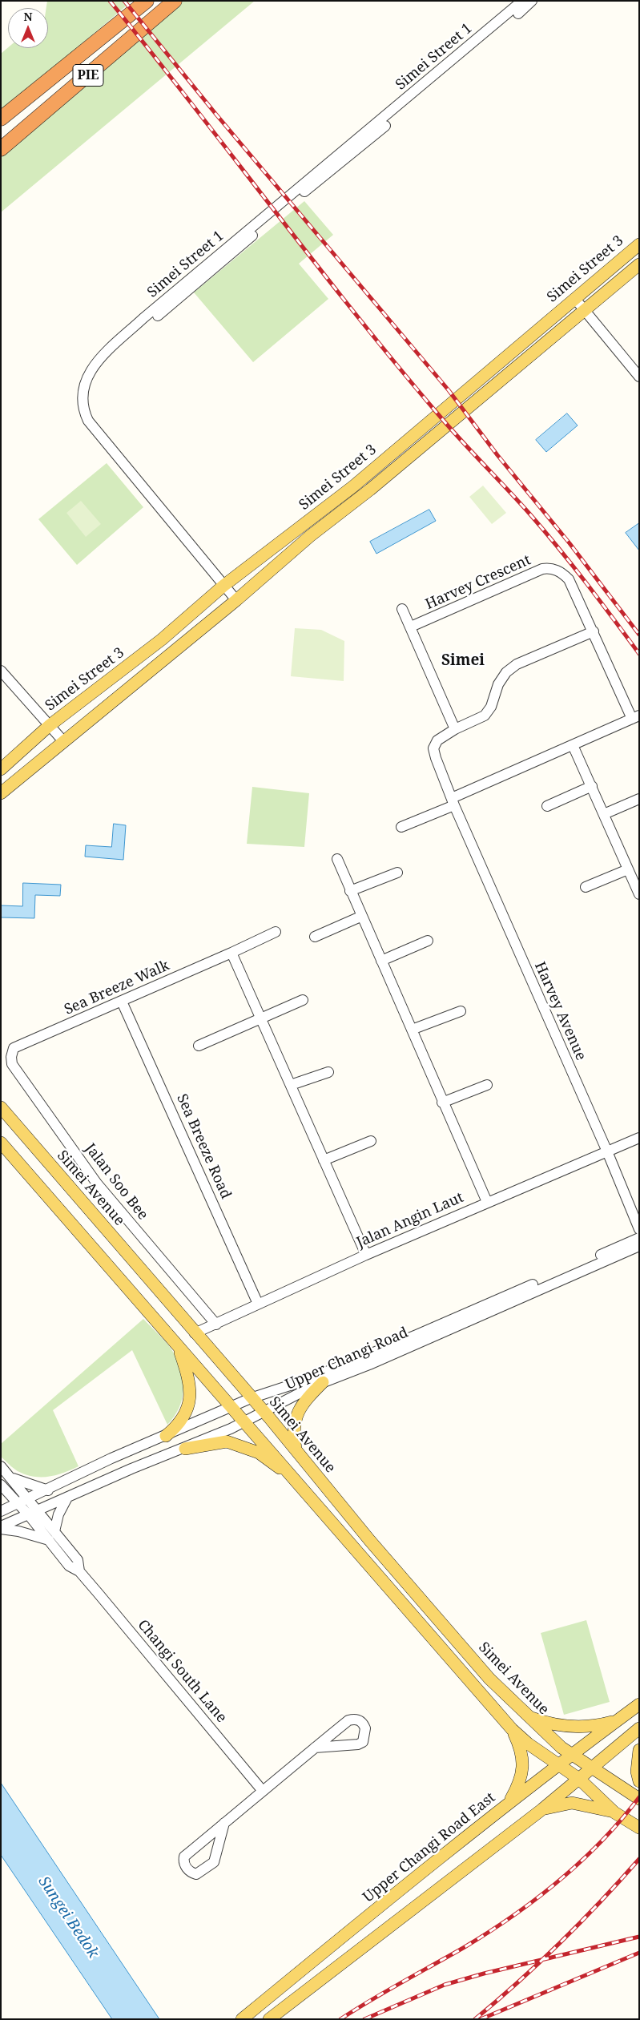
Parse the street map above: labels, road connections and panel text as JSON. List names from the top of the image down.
{
  "streets": {
    "highway": ["PIE"],
    "main road": ["Simei Street 3", "Simei Avenue", "Upper Changi Road East"],
    "street": [
      "Simei Street 1",
      "Harvey Crescent",
      "Sea Breeze Walk",
      "Harvey Avenue",
      "Sea Breeze Road",
      "Jalan Soo Bee",
      "Jalan Angin Laut",
      "Upper Changi Road",
      "Changi South Lane"
    ]
  },
  "crossings": [
    ["Simei Street 1", "Simei Street 3"],
    ["Sea Breeze Walk", "Sea Breeze Road"],
    ["Sea Breeze Walk", "Jalan Soo Bee"],
    ["Harvey Avenue", "Jalan Angin Laut"],
    ["Sea Breeze Road", "Jalan Angin Laut"],
    ["Jalan Soo Bee", "Jalan Angin Laut"],
    ["Simei Avenue", "Jalan Angin Laut"],
    ["Simei Avenue", "Upper Changi Road"],
    ["Simei Avenue", "Upper Changi Road East"],
    ["Upper Changi Road", "Changi South Lane"]
  ],
  "districts": ["Simei"],
  "water": ["Sungei Bedok"],
  "north": "top"
}
